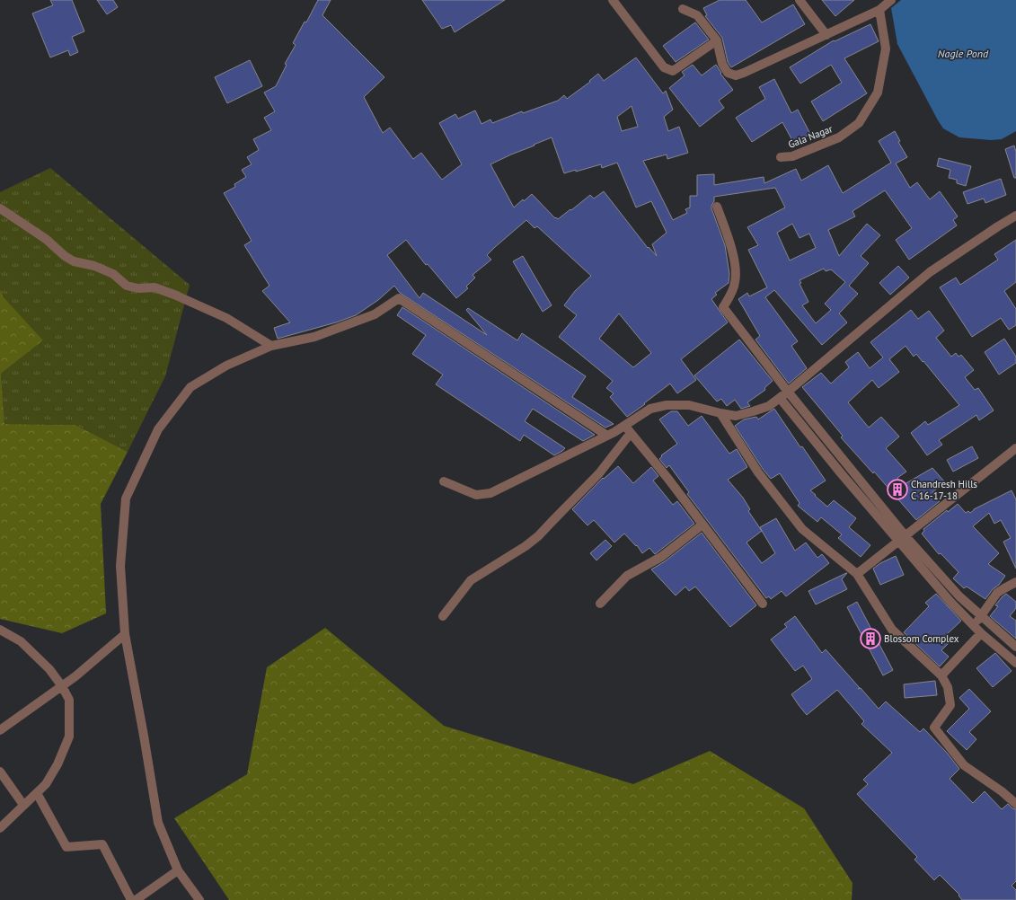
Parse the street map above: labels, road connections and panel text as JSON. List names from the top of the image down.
{
  "streets": {
    "street": ["Gala Nagar"]
  },
  "water": ["Nagle Pond"],
  "places": {
    "building": ["Chandresh Hills C 16-17-18", "Blossom Complex"]
  }
}
